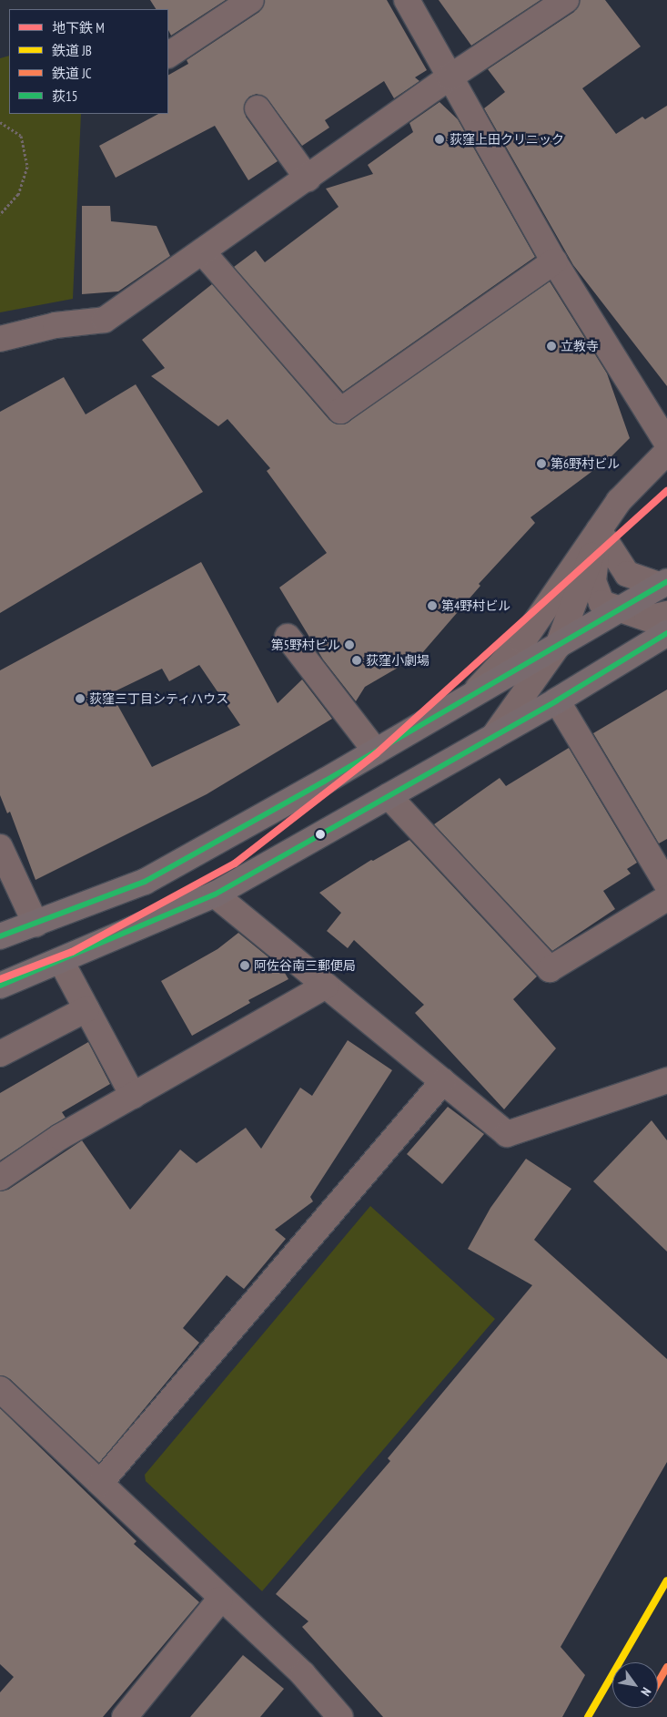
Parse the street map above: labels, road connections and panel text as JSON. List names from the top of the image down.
{
  "places": [
    "荻窪上田クリニック",
    "立教寺",
    "第6野村ビル",
    "第4野村ビル",
    "第5野村ビル",
    "荻窪小劇場",
    "荻窪三丁目シティハウス",
    "阿佐谷南三郵便局"
  ],
  "lines": [
    "metro line M",
    "transit line 荻15",
    "rail line JB",
    "rail line JC"
  ],
  "legend": [
    "地下鉄 M",
    "鉄道 JB",
    "鉄道 JC",
    "荻15"
  ],
  "north": "bottom right"
}
